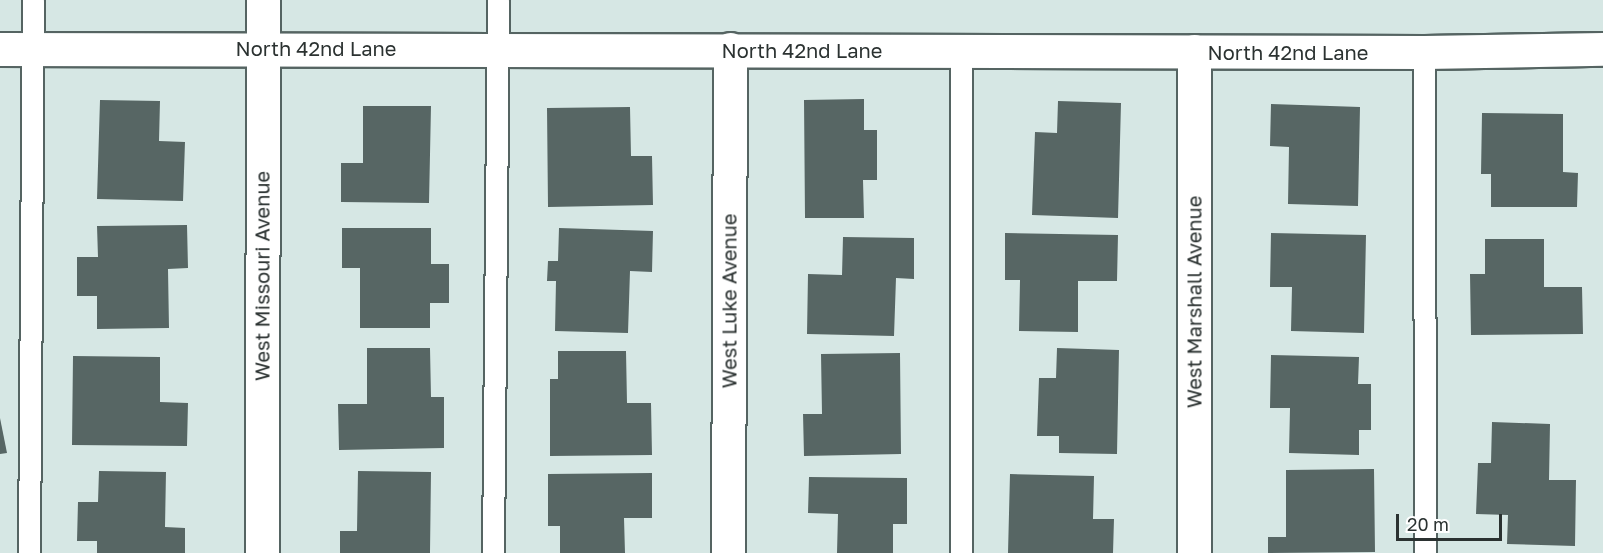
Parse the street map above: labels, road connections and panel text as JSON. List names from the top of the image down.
{
  "streets": {
    "street": [
      "North 42nd Lane",
      "West Missouri Avenue",
      "West Luke Avenue",
      "West Marshall Avenue"
    ]
  },
  "crossings": [
    ["North 42nd Lane", "West Missouri Avenue"],
    ["North 42nd Lane", "West Luke Avenue"],
    ["North 42nd Lane", "West Marshall Avenue"]
  ],
  "scale_bar": "20 m"
}
